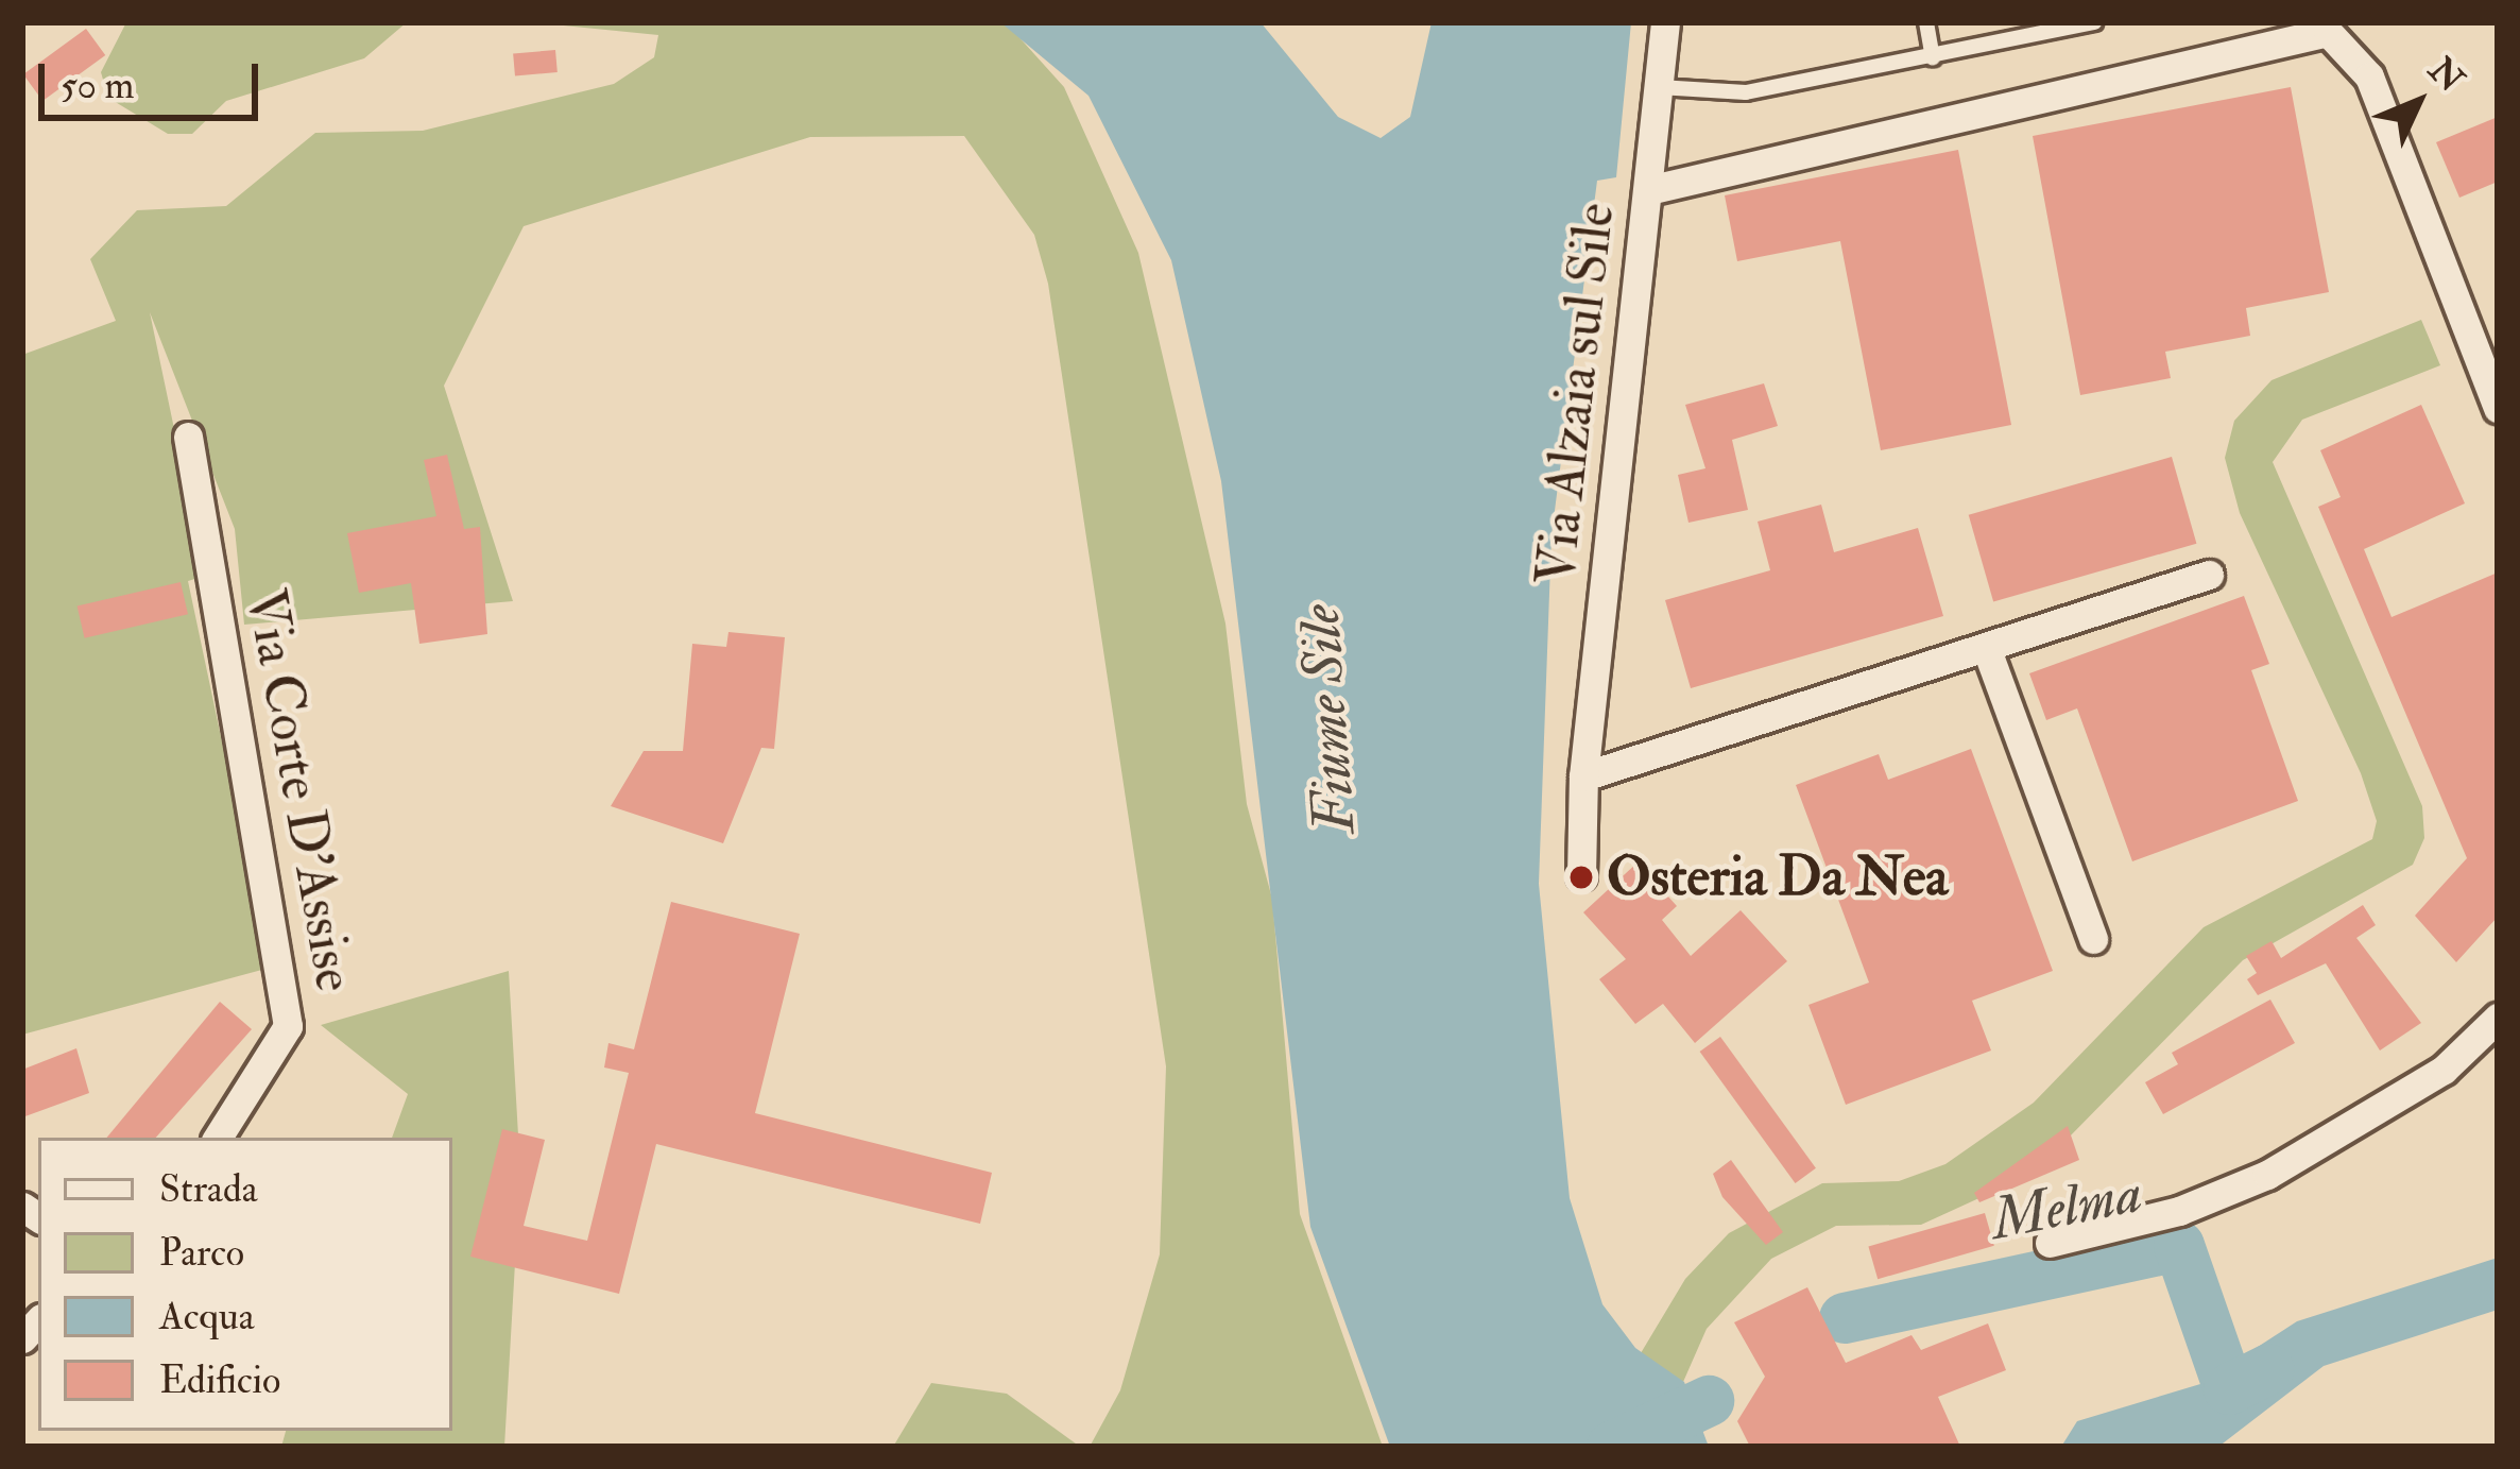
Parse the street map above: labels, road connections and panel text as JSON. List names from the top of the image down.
{
  "streets": {
    "street": ["Via Alzaia sul Sile", "Via Corte D'Assise"]
  },
  "water": ["Fiume Sile", "Melma"],
  "places": ["Osteria Da Nea"],
  "legend": [
    "Strada",
    "Parco",
    "Acqua",
    "Edificio"
  ],
  "scale_bar": "50 m",
  "north": "top right"
}
